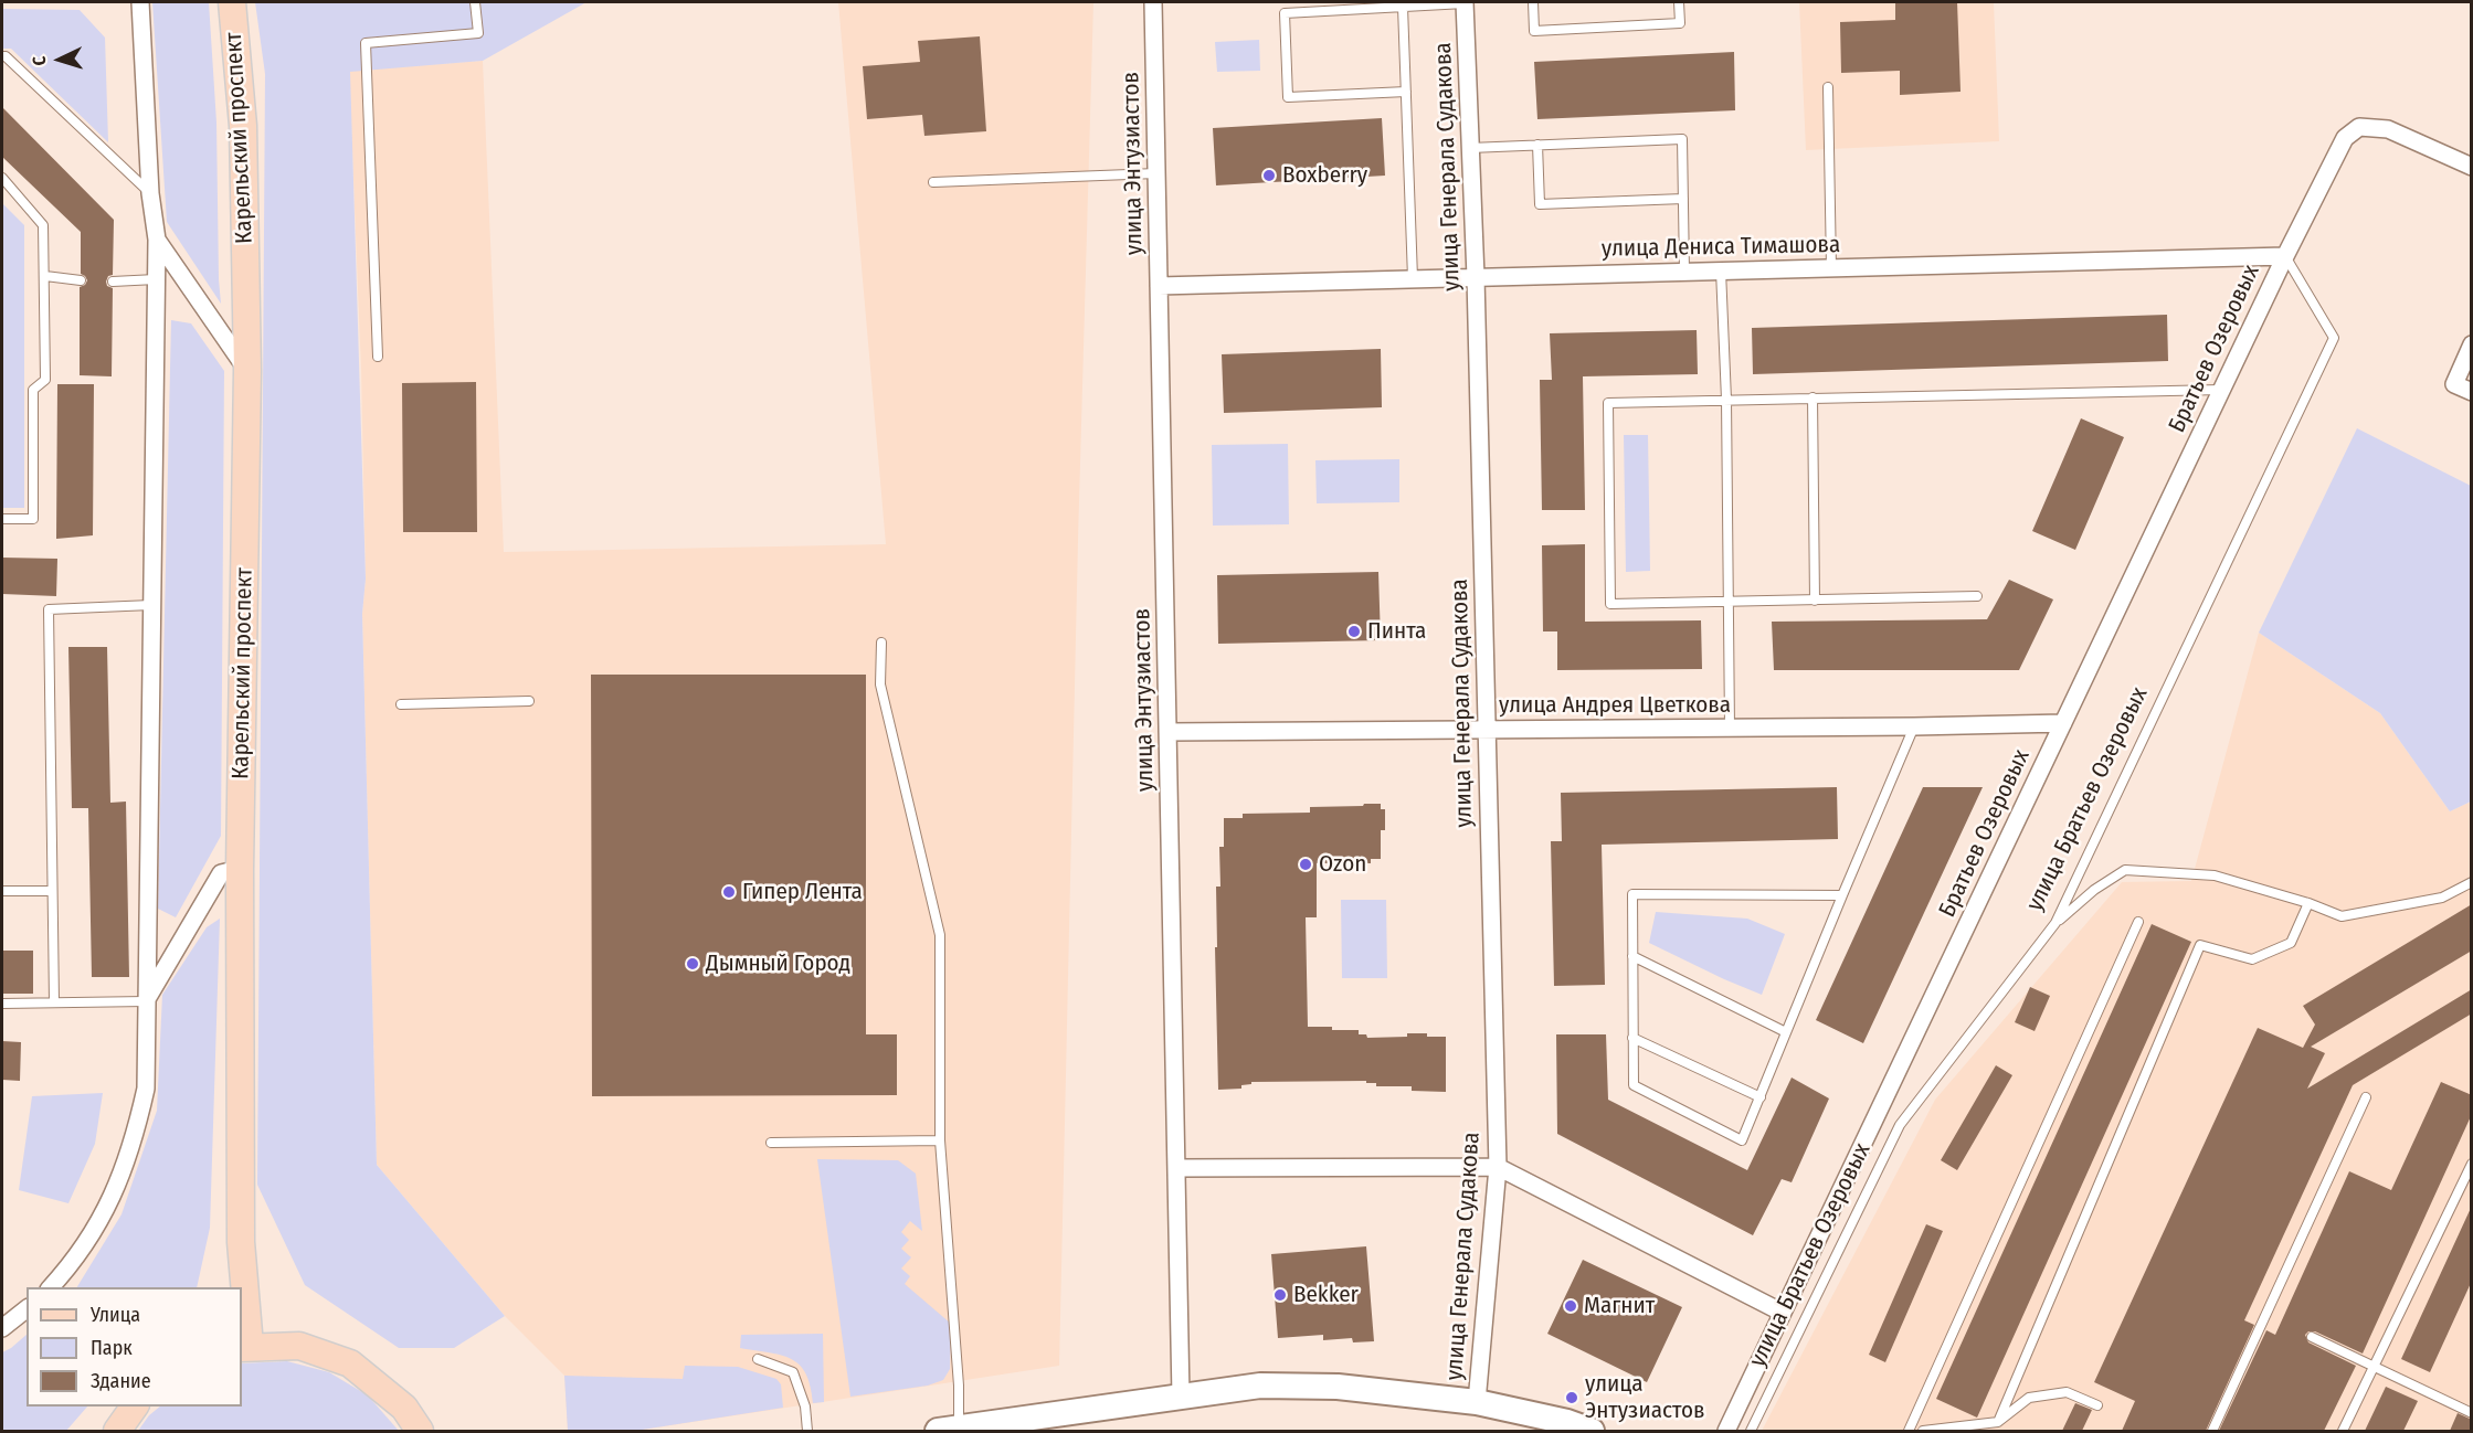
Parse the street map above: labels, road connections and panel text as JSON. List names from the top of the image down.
{
  "streets": {
    "main road": ["Карельский проспект"],
    "street": [
      "улица Энтузиастов",
      "улица Генерала Судакова",
      "улица Дениса Тимашова",
      "Братьев Озеровых",
      "улица Андрея Цветкова"
    ],
    "lane": ["улица Братьев Озеровых"]
  },
  "crossings": [
    ["улица Энтузиастов", "улица Дениса Тимашова"],
    ["улица Энтузиастов", "улица Андрея Цветкова"],
    ["улица Генерала Судакова", "улица Дениса Тимашова"],
    ["улица Генерала Судакова", "улица Андрея Цветкова"],
    ["улица Дениса Тимашова", "Братьев Озеровых"],
    ["улица Дениса Тимашова", "улица Братьев Озеровых"],
    ["Братьев Озеровых", "улица Андрея Цветкова"],
    ["Братьев Озеровых", "улица Братьев Озеровых"]
  ],
  "places": [
    "Boxberry",
    "Пинта",
    "Ozon",
    "Гипер Лента",
    "Дымный Город",
    "Bekker",
    "Магнит",
    "улица Энтузиастов"
  ],
  "legend": ["Улица", "Парк", "Здание"],
  "north": "left"
}
